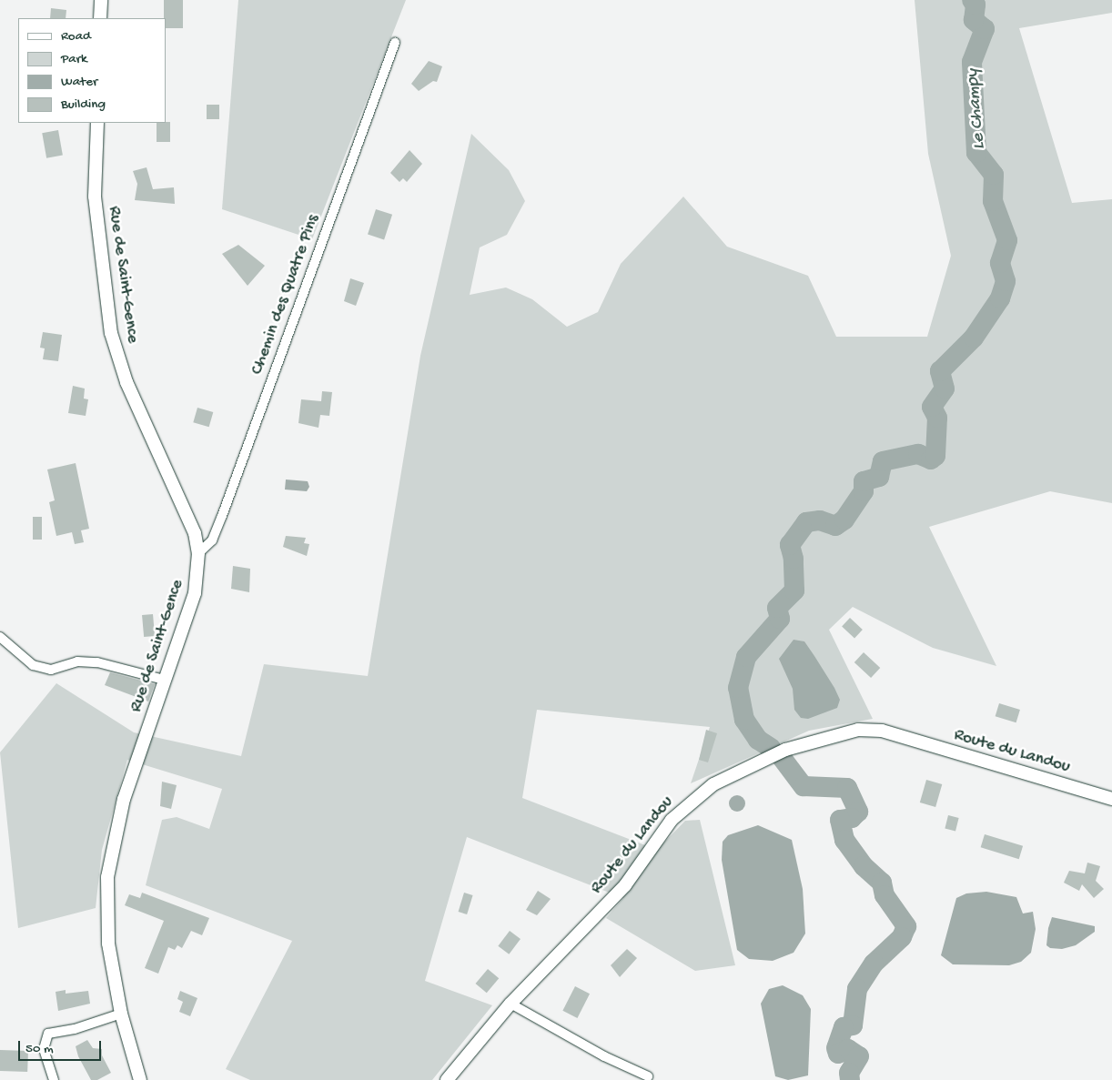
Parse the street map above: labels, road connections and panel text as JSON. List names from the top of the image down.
{
  "streets": {
    "street": ["Rue de Saint-Gence", "Chemin des Quatre Pins", "Route du Landou"]
  },
  "crossings": [
    ["Rue de Saint-Gence", "Chemin des Quatre Pins"]
  ],
  "water": ["Le Champy"],
  "legend": [
    "Road",
    "Park",
    "Water",
    "Building"
  ],
  "scale_bar": "50 m"
}
